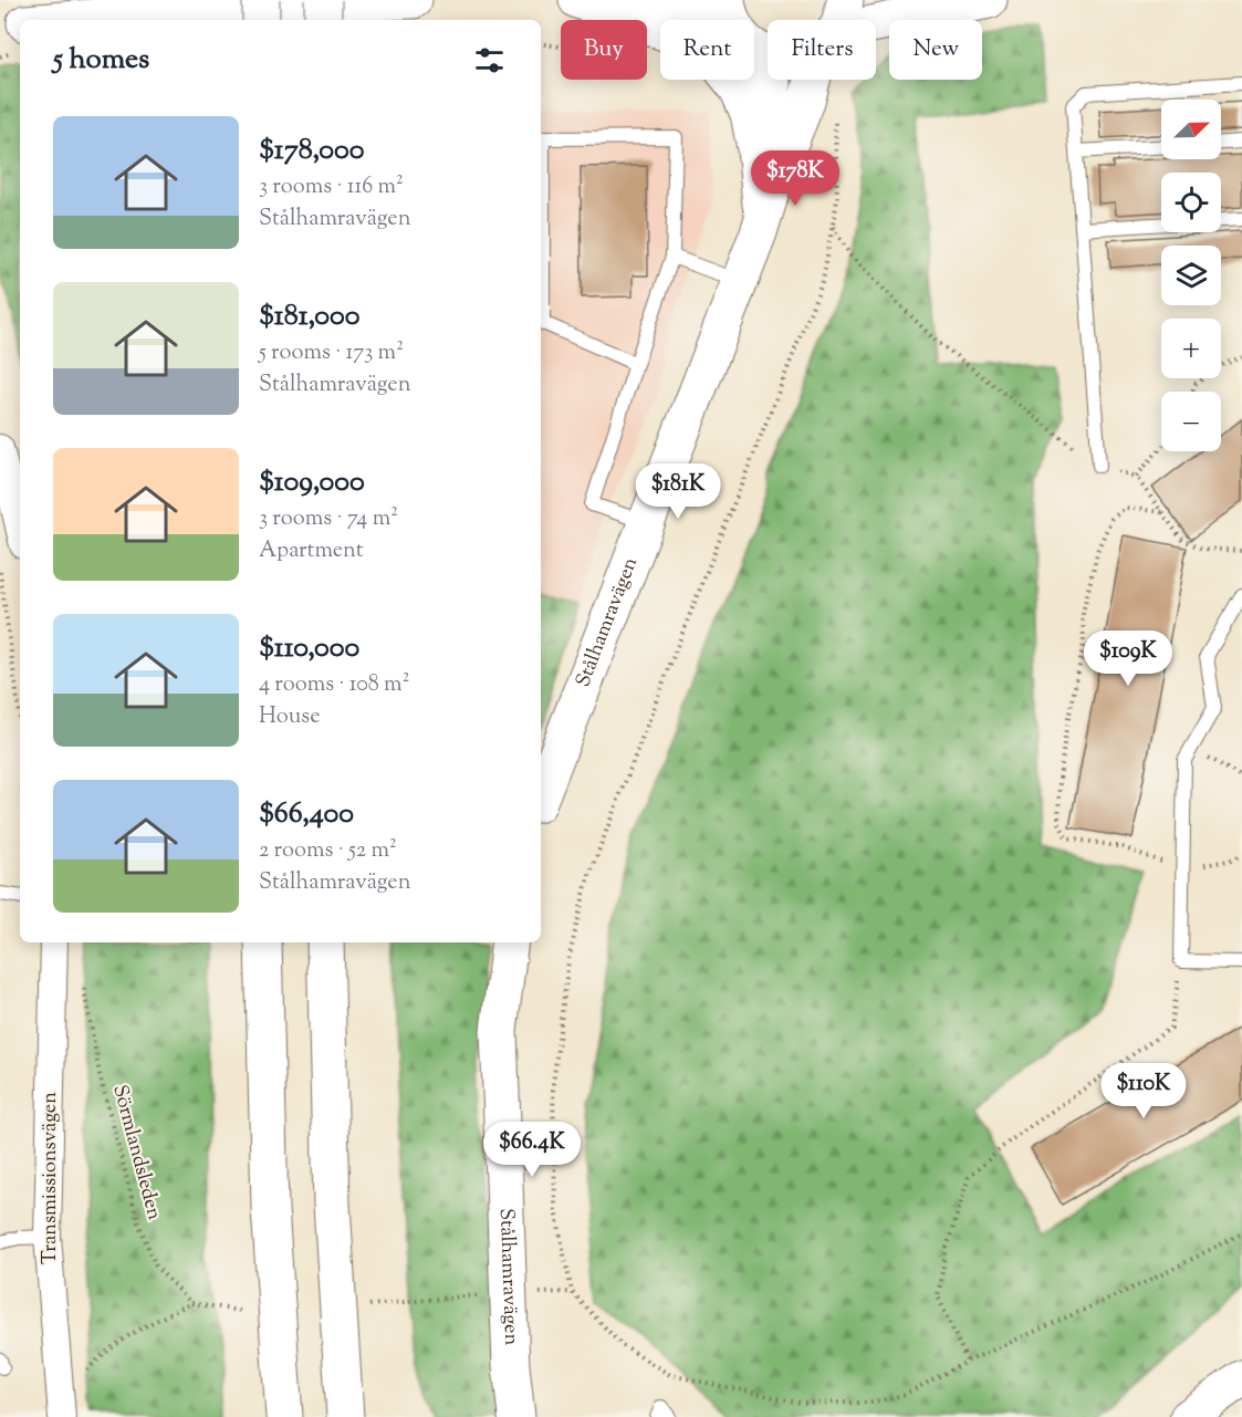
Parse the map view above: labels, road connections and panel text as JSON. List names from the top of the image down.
{
  "streets": {
    "main road": ["Stålhamravägen"],
    "street": ["Transmissionsvägen"],
    "path": ["Sörmlandsleden"]
  },
  "crossings": [
    ["Sörmlandsleden", "Transmissionsvägen"]
  ],
  "north": "top right",
  "page": {
    "chip": [
      "Buy",
      "Rent",
      "Filters",
      "New"
    ],
    "heading": "5 homes",
    "map_buttons": ["+", "−"],
    "list": [
      {
        "name": "$178,000",
        "note": "3 rooms · 116 m² · Stålhamravägen"
      },
      {
        "name": "$181,000",
        "note": "5 rooms · 173 m² · Stålhamravägen"
      },
      {
        "name": "$109,000",
        "note": "3 rooms · 74 m² · Apartment"
      },
      {
        "name": "$110,000",
        "note": "4 rooms · 108 m² · House"
      },
      {
        "name": "$66,400",
        "note": "2 rooms · 52 m² · Stålhamravägen"
      }
    ],
    "price": [
      "$178K",
      "$181K",
      "$109K",
      "$110K",
      "$66.4K"
    ]
  }
}
